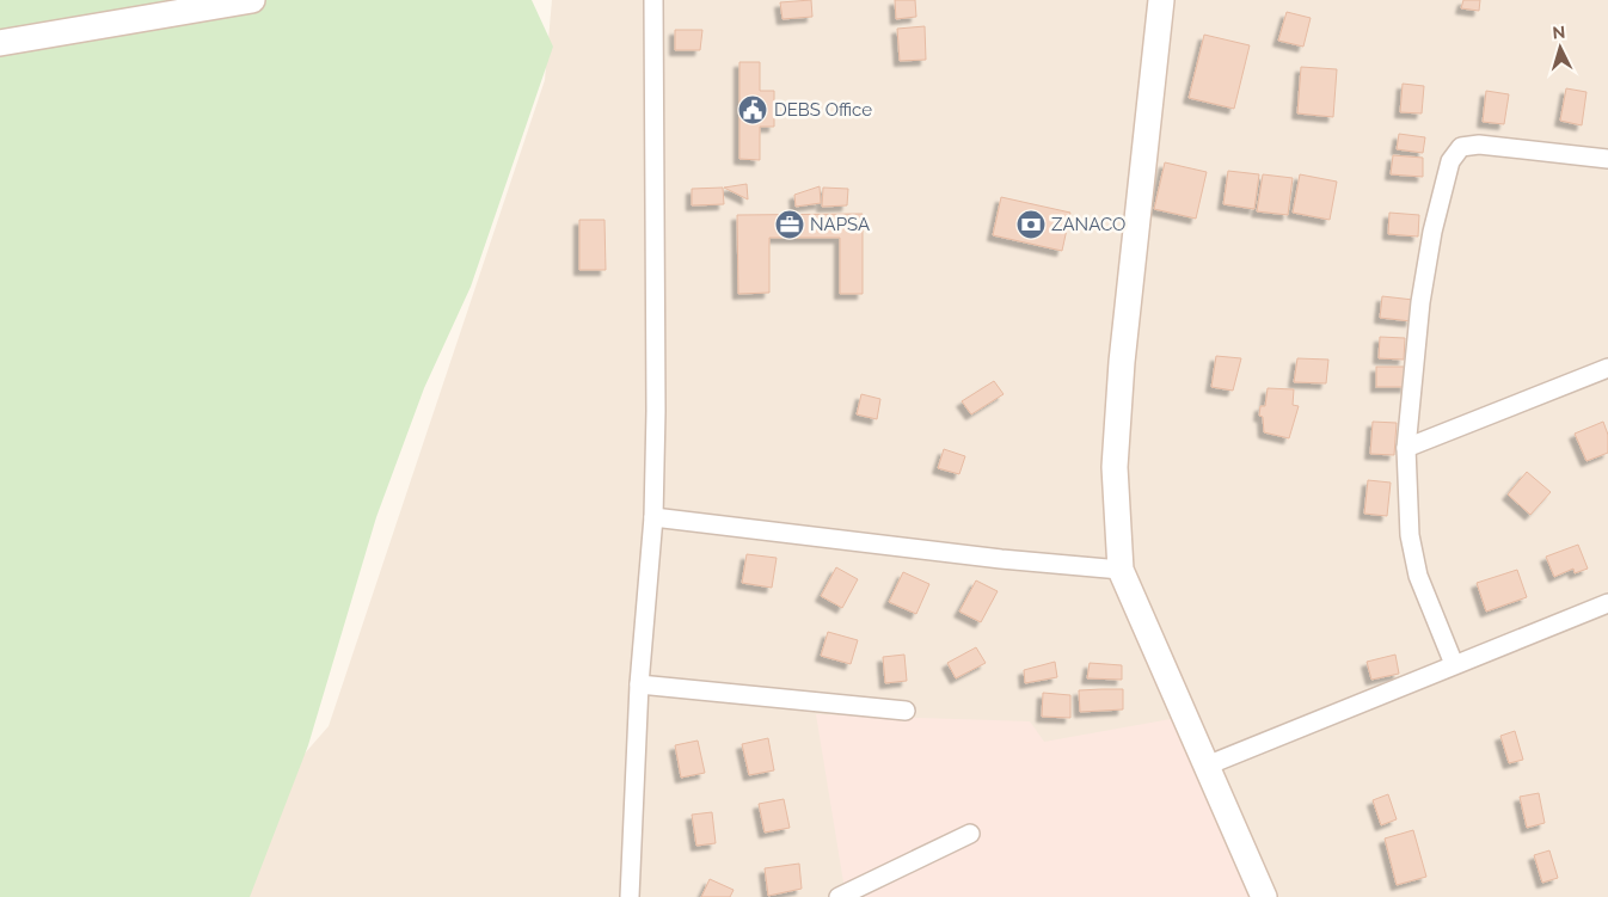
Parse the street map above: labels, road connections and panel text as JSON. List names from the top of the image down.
{
  "places": {
    "public building": ["DEBS Office"],
    "office": ["NAPSA"],
    "bank": ["ZANACO"]
  },
  "north": "top"
}
